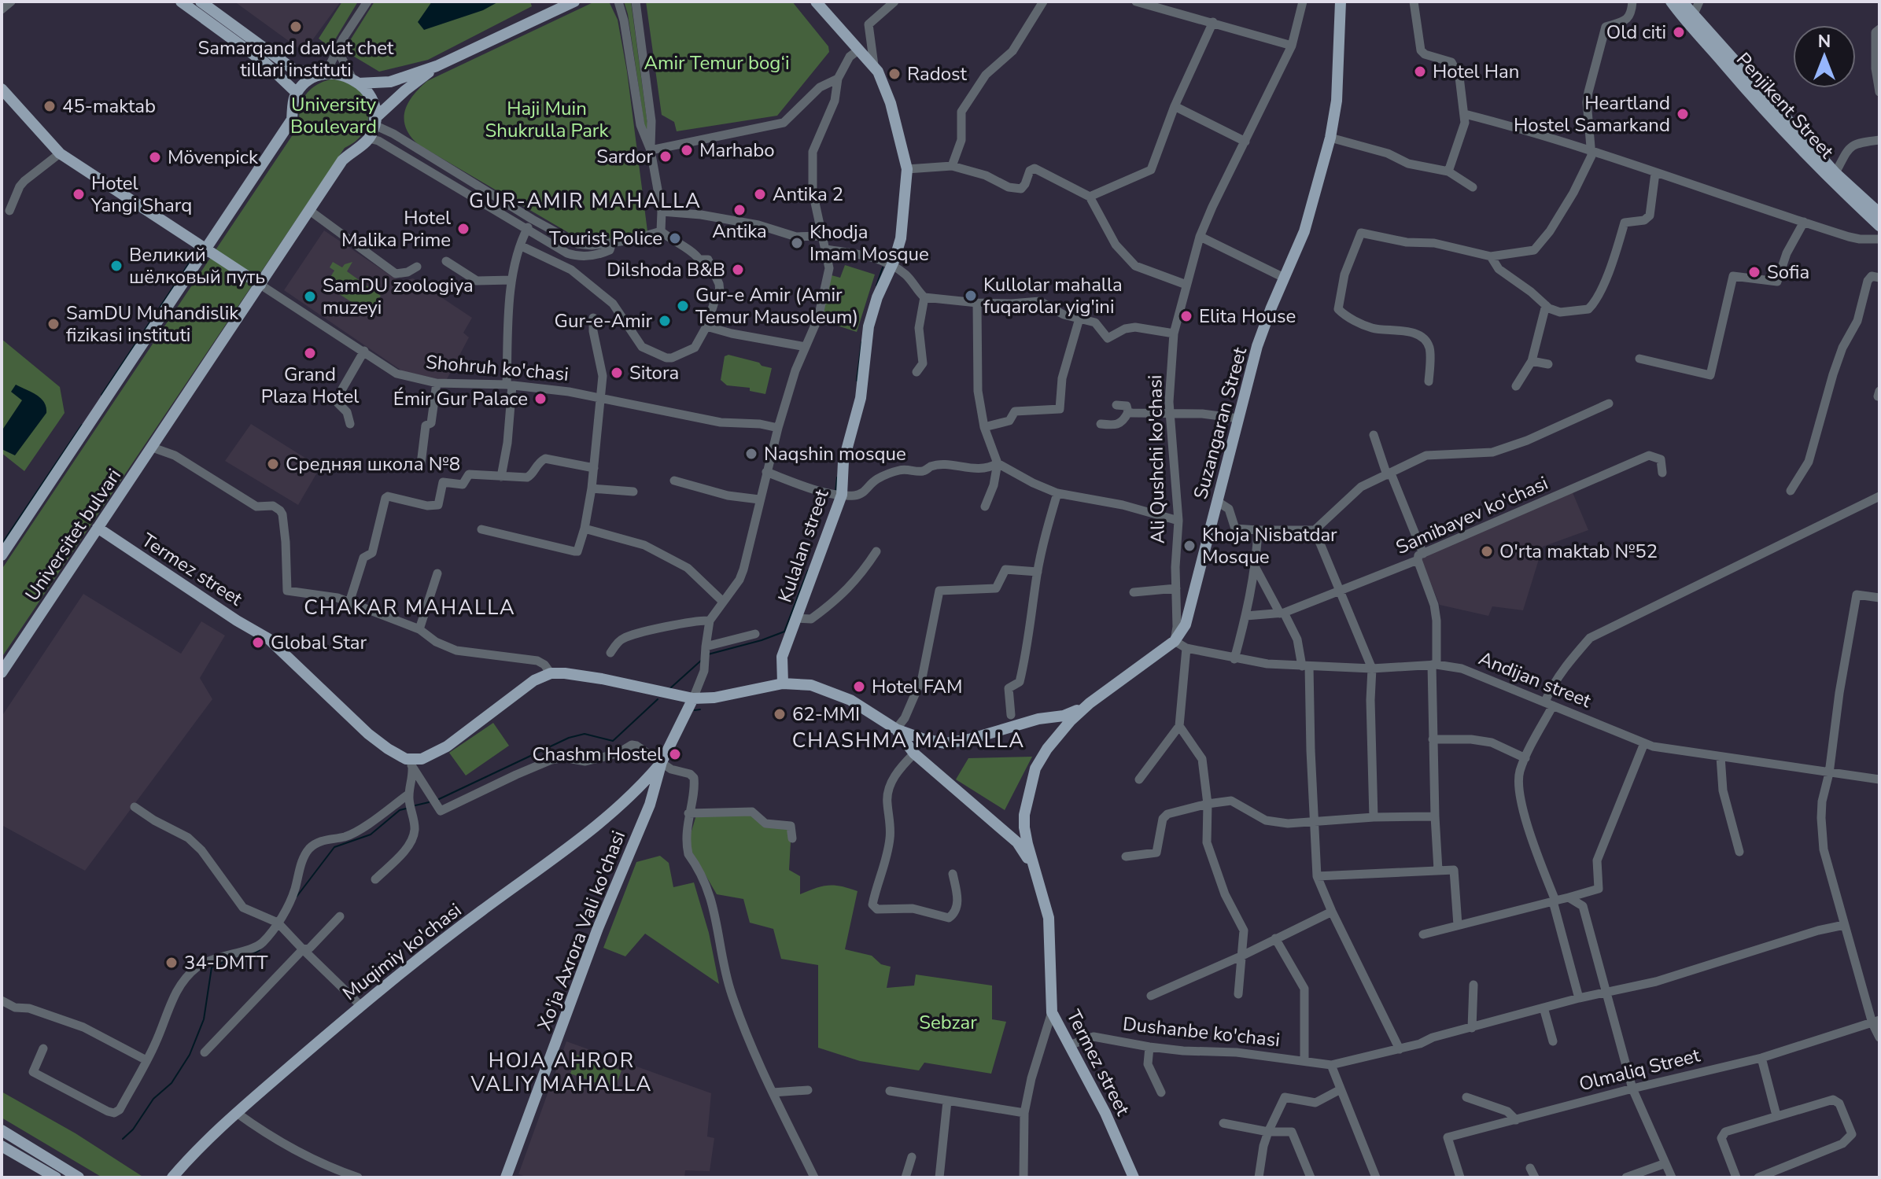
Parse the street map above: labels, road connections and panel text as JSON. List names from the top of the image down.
{
  "streets": {
    "main road": [
      "Penjikent Street",
      "Shohruh ko'chasi",
      "Suzangaran Street",
      "Universitet bulvari",
      "Kulalan street",
      "Termez street",
      "Xo'ja Axrora Vali ko'chasi",
      "Muqimiy ko'chasi"
    ],
    "street": [
      "Ali Qushchi ko'chasi",
      "Samibayev ko'chasi",
      "Andijan street",
      "Dushanbe ko'chasi",
      "Olmaliq Street"
    ]
  },
  "crossings": [
    ["Suzangaran Street", "Ali Qushchi ko'chasi"],
    ["Suzangaran Street", "Termez street"],
    ["Suzangaran Street", "Andijan street"],
    ["Ali Qushchi ko'chasi", "Andijan street"],
    ["Universitet bulvari", "Termez street"],
    ["Kulalan street", "Termez street"],
    ["Termez street", "Xo'ja Axrora Vali ko'chasi"],
    ["Termez street", "Dushanbe ko'chasi"],
    ["Xo'ja Axrora Vali ko'chasi", "Muqimiy ko'chasi"]
  ],
  "districts": [
    "GUR-AMIR MAHALLA",
    "CHAKAR MAHALLA",
    "CHASHMA MAHALLA",
    "HOJA AHROR VALIY MAHALLA"
  ],
  "parks": [
    "Amir Temur bog‘i",
    "University Boulevard",
    "Haji Muin Shukrulla Park",
    "Sebzar"
  ],
  "places": [
    "Samarqand davlat chet tillari instituti",
    "Old citi",
    "Hotel Han",
    "Radost",
    "45-maktab",
    "Heartland Hostel Samarkand",
    "Marhabo",
    "Sardor",
    "Mövenpick",
    "Hotel Yangi Sharq",
    "Antika 2",
    "Antika",
    "Hotel Malika Prime",
    "Tourist Police",
    "Khodja Imam Mosque",
    "Великий шёлковый путь",
    "Dilshoda B&B",
    "Sofia",
    "Kullolar mahalla fuqarolar yig'ini",
    "SamDU zoologiya muzeyi",
    "Gur-e Amir (Amir Temur Mausoleum)",
    "Elita House",
    "Gur-e-Amir",
    "SamDU Muhandislik fizikasi instituti",
    "Grand Plaza Hotel",
    "Sitora",
    "Émir Gur Palace",
    "Naqshin mosque",
    "Средняя школа №8",
    "Khoja Nisbatdar Mosque",
    "O'rta maktab №52",
    "Global Star",
    "Hotel FAM",
    "62-MMI",
    "Chashm Hostel",
    "34-DMTT"
  ],
  "north": "top"
}
